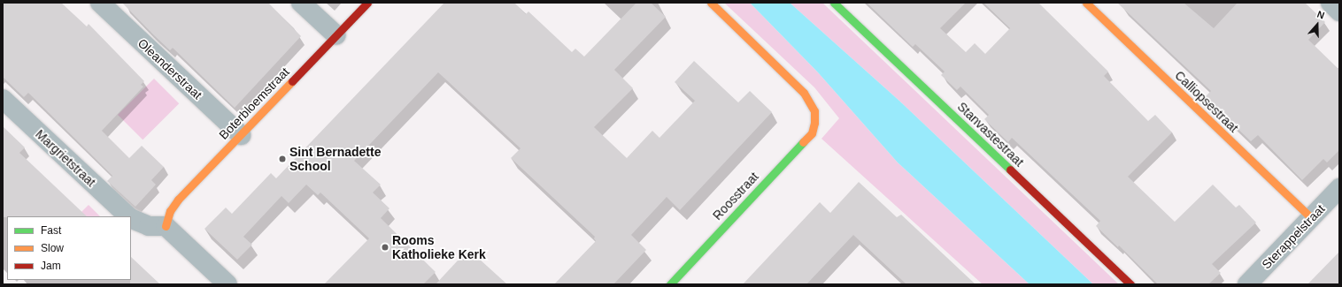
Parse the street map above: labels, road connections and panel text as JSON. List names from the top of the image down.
{
  "streets": {
    "street": [
      "Oleanderstraat",
      "Calliopsestraat",
      "Boterbloemstraat",
      "Stanvastestraat",
      "Margrietstraat",
      "Roosstraat",
      "Sterappelstraat"
    ]
  },
  "crossings": [
    ["Oleanderstraat", "Boterbloemstraat"],
    ["Calliopsestraat", "Sterappelstraat"],
    ["Boterbloemstraat", "Margrietstraat"]
  ],
  "places": ["Sint Bernadette School", "Rooms Katholieke Kerk"],
  "legend": ["Fast", "Slow", "Jam"],
  "north": "top"
}
